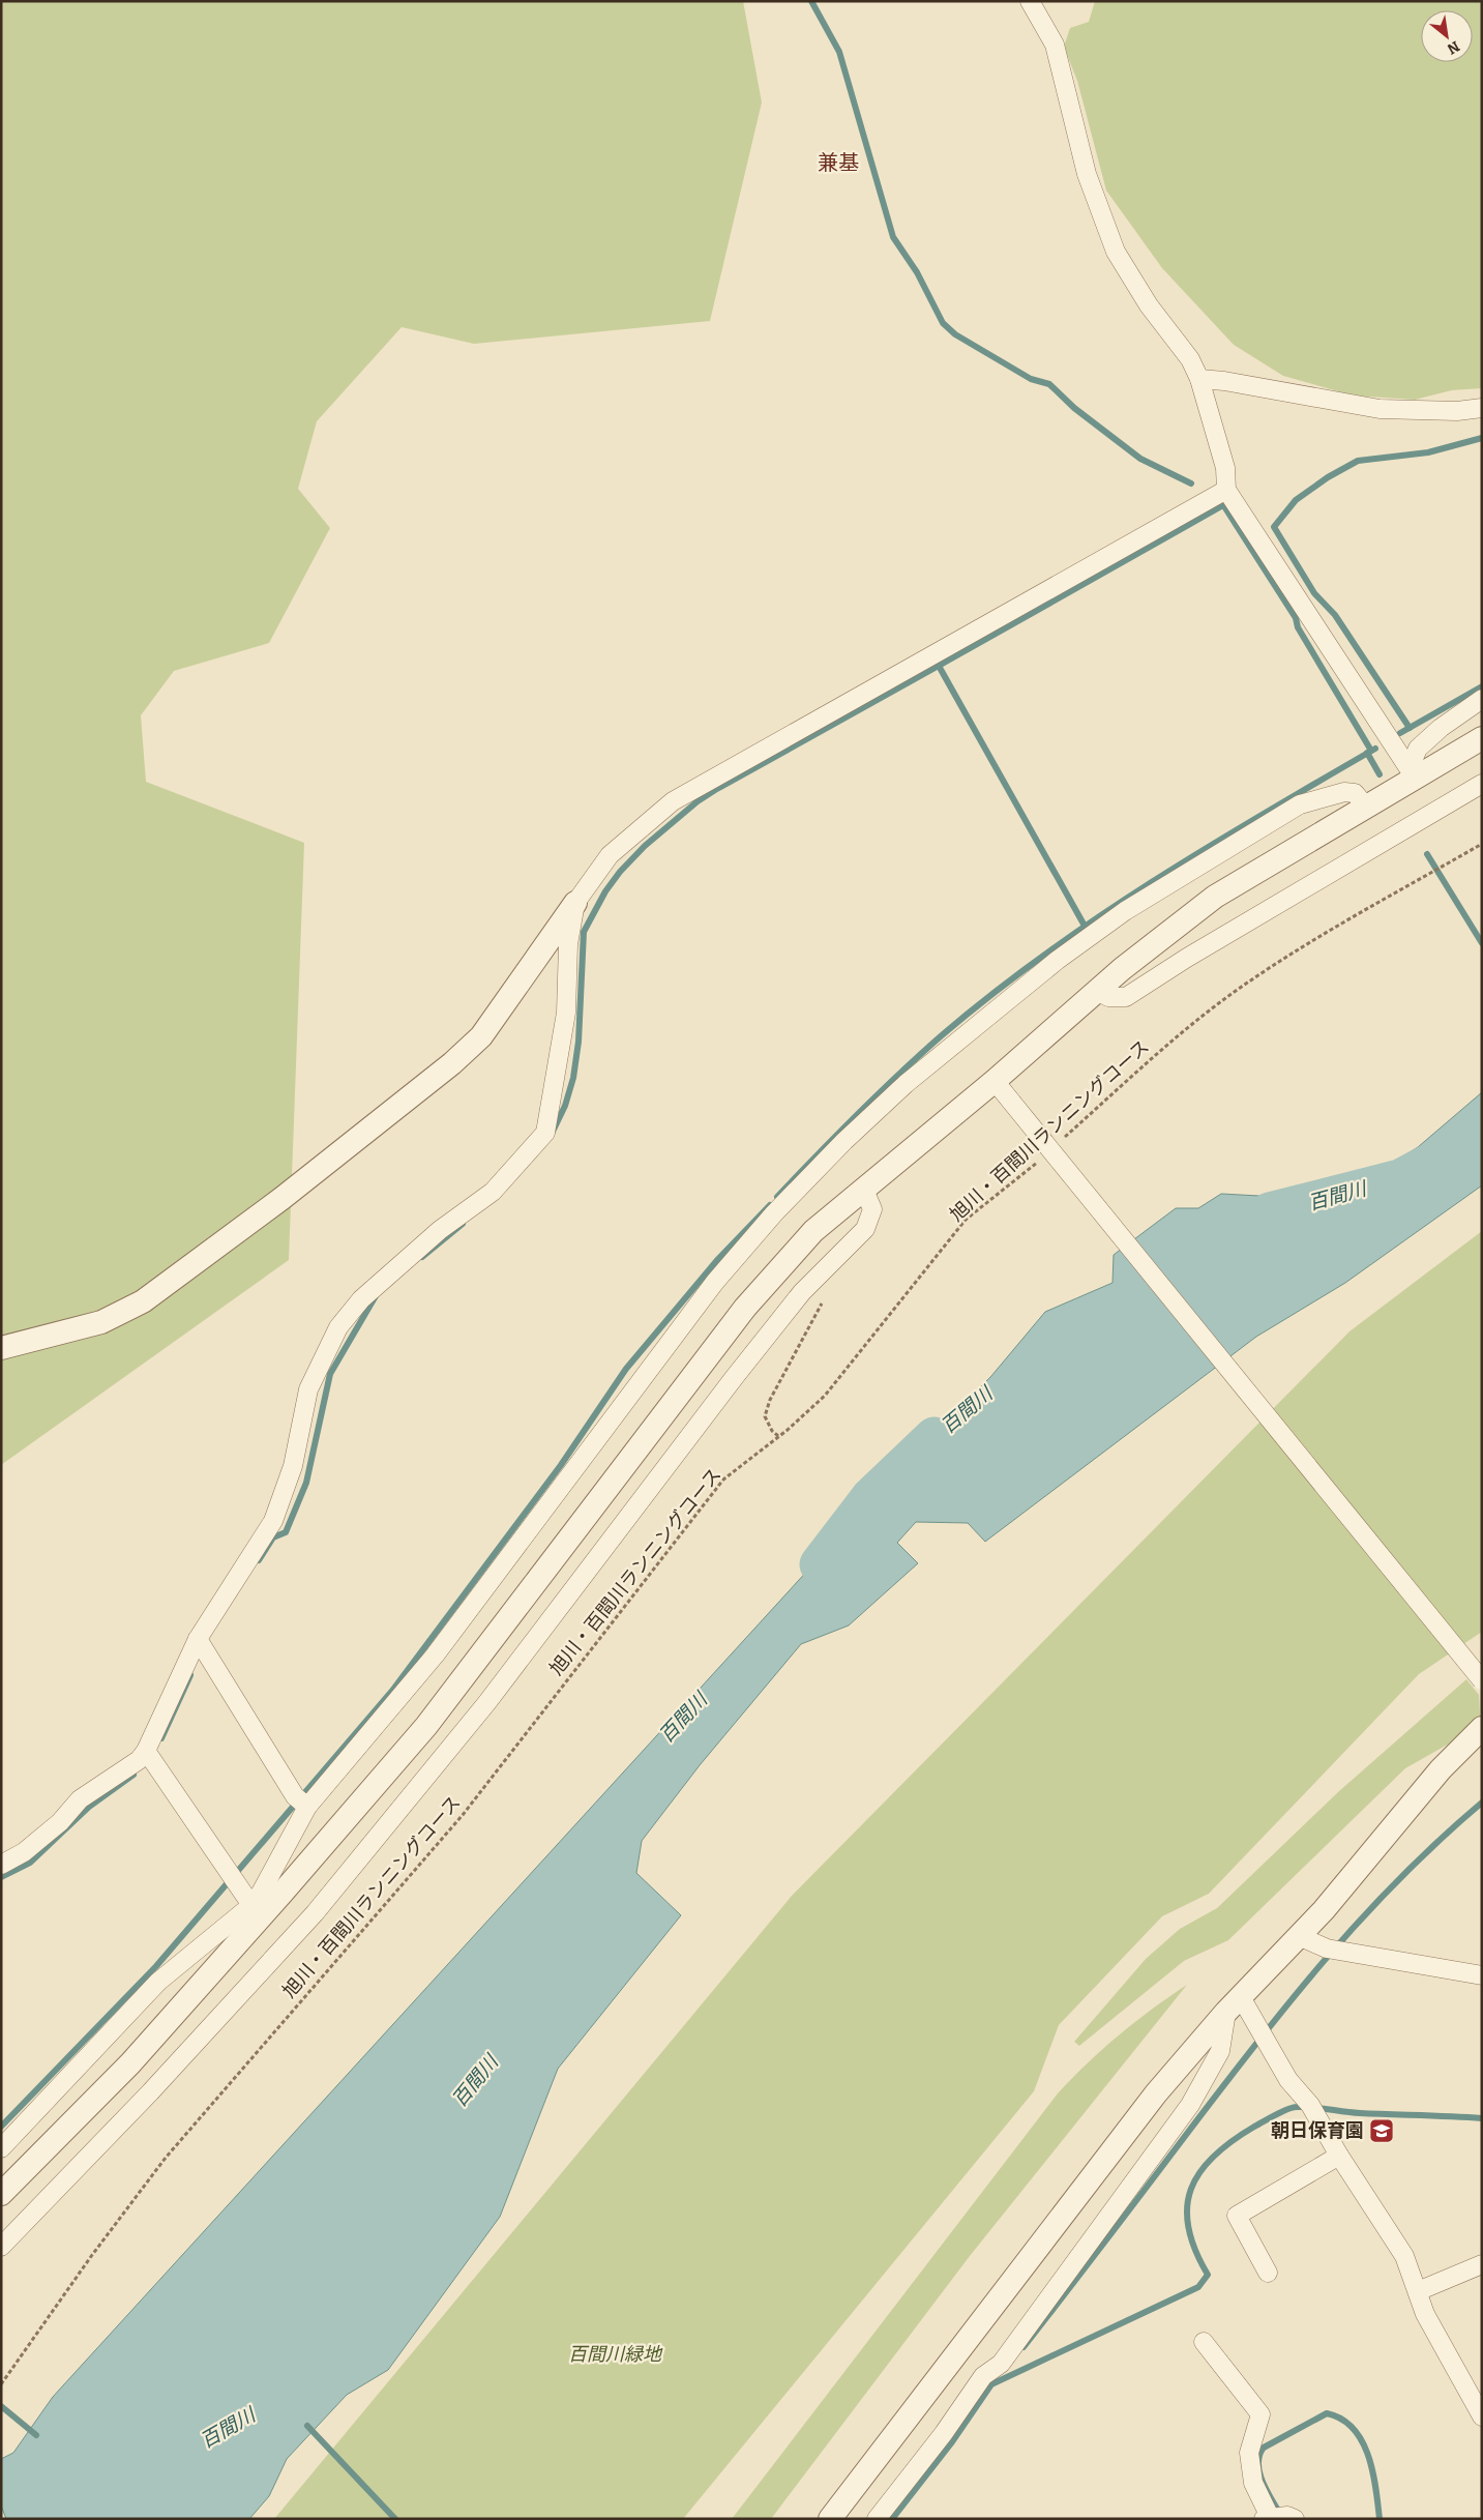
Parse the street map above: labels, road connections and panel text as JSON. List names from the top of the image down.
{
  "streets": {
    "path": ["旭川・百間川ランニングコース"]
  },
  "districts": ["兼基"],
  "water": ["百間川"],
  "parks": ["百間川緑地"],
  "places": {
    "school or university": ["朝日保育園"]
  },
  "north": "bottom right"
}
